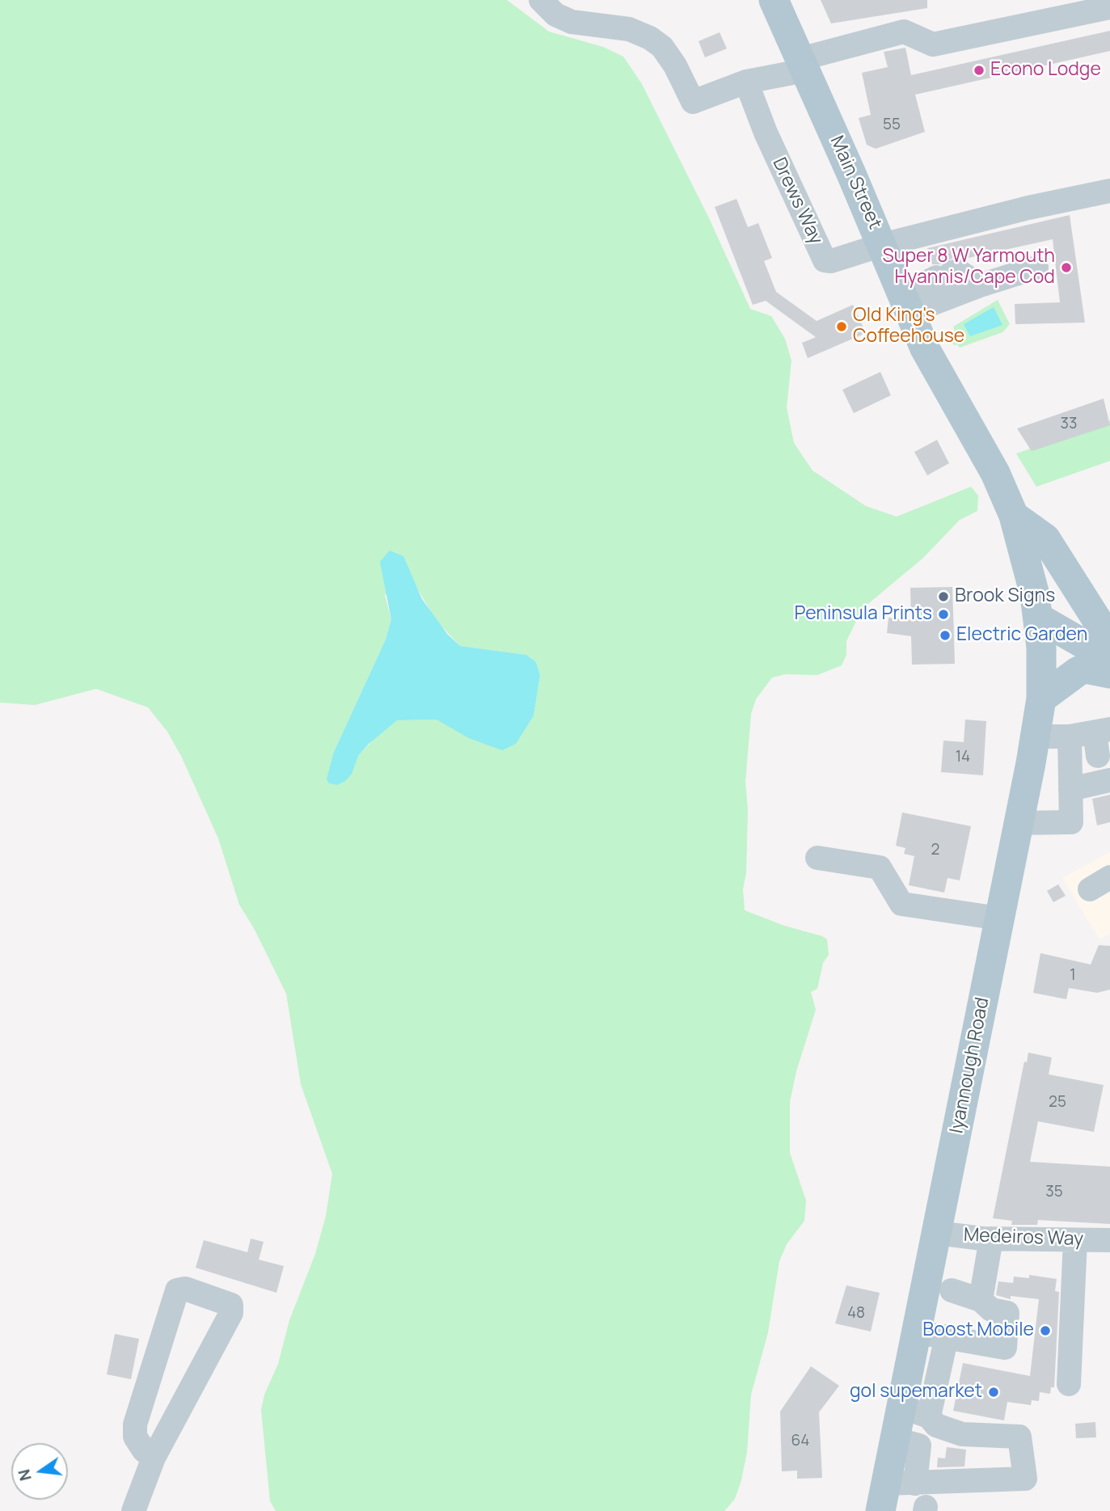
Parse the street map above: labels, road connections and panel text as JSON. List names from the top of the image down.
{
  "streets": {
    "main road": ["Main Street", "Iyannough Road"],
    "street": ["Drews Way", "Medeiros Way"]
  },
  "crossings": [
    ["Main Street", "Drews Way"],
    ["Main Street", "Iyannough Road"],
    ["Iyannough Road", "Medeiros Way"]
  ],
  "places": [
    "Econo Lodge",
    "Super 8 W Yarmouth Hyannis/Cape Cod",
    "Old King's Coffeehouse",
    "Brook Signs",
    "Peninsula Prints",
    "Electric Garden",
    "Boost Mobile",
    "gol supemarket"
  ],
  "house_numbers": [
    "55",
    "33",
    "14",
    "2",
    "1",
    "25",
    "35",
    "48",
    "64"
  ],
  "north": "left"
}
